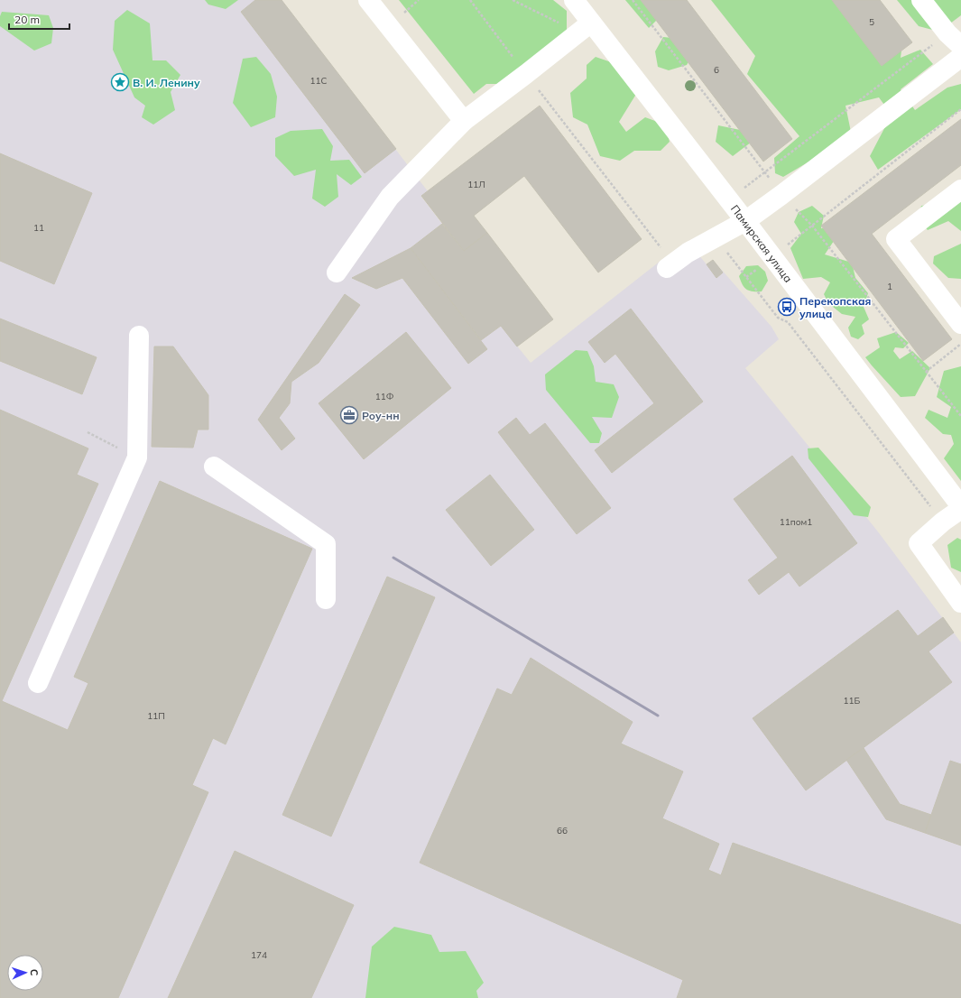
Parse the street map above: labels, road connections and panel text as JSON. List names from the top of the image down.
{
  "streets": {
    "street": ["Памирская улица"]
  },
  "places": {
    "place": ["В. И. Ленину"],
    "bus stop": ["Перекопская улица"],
    "office": ["Роу-нн"]
  },
  "house_numbers": [
    "5",
    "6",
    "11С",
    "11Л",
    "11",
    "1",
    "11Ф",
    "11пом1",
    "11Б",
    "11П",
    "66",
    "174"
  ],
  "scale_bar": "20 m",
  "north": "right"
}
